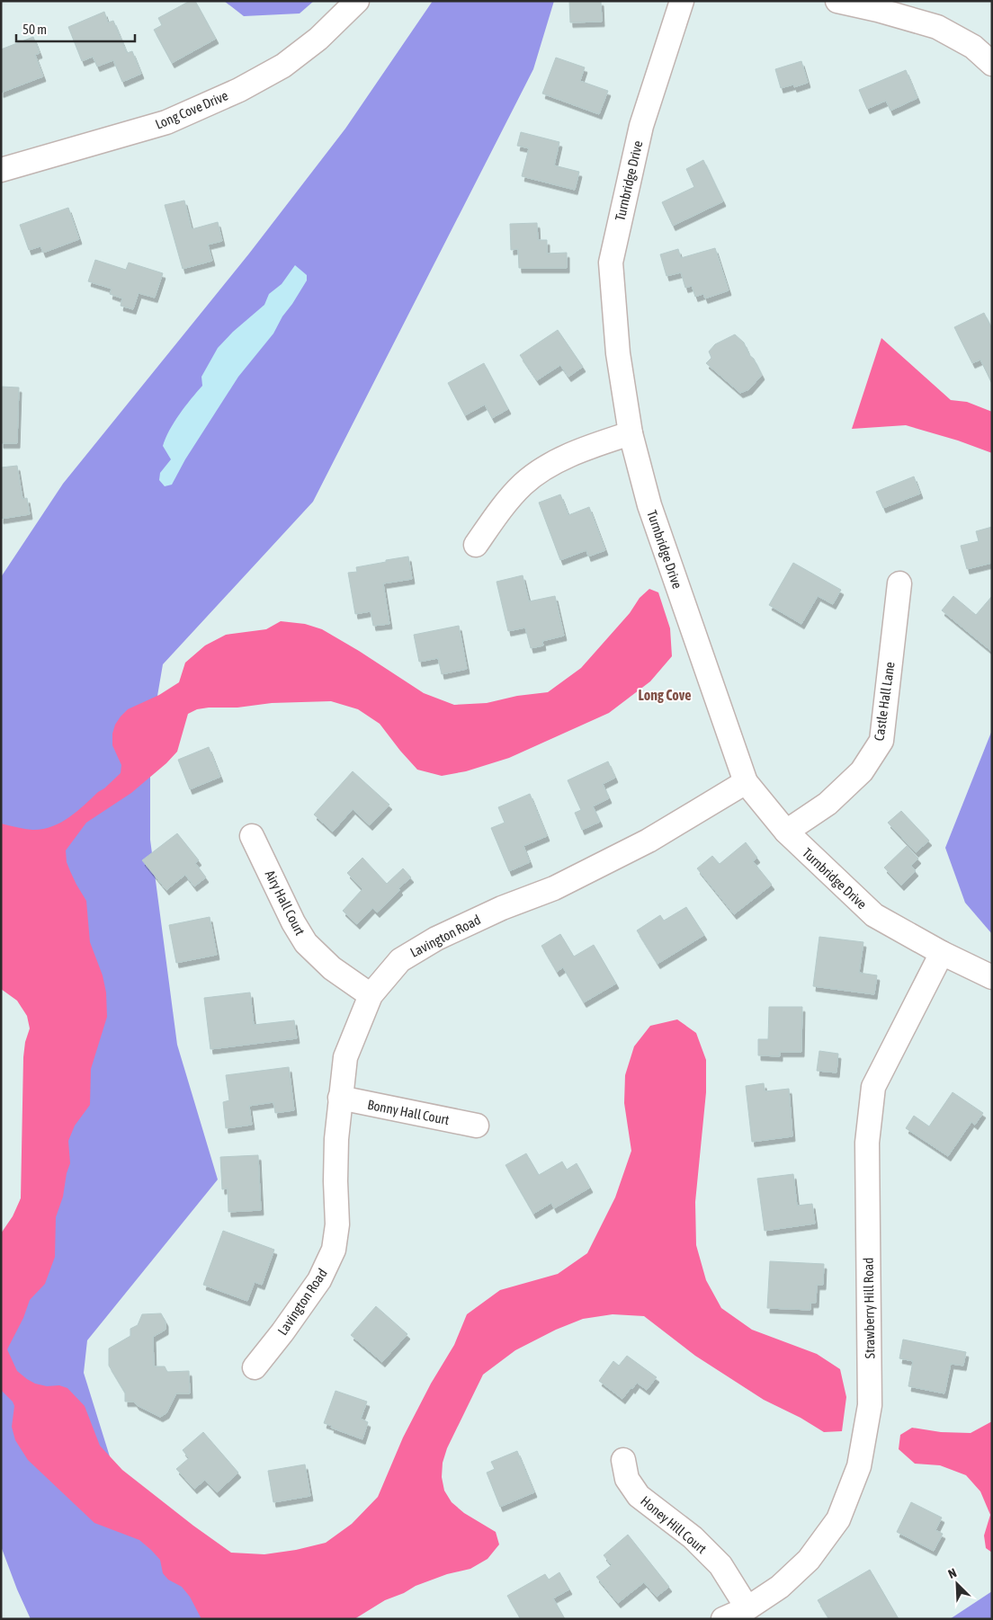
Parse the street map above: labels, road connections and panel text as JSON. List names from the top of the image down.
{
  "streets": {
    "street": [
      "Long Cove Drive",
      "Turnbridge Drive",
      "Castle Hall Lane",
      "Airy Hall Court",
      "Lavington Road",
      "Bonny Hall Court",
      "Strawberry Hill Road",
      "Honey Hill Court"
    ]
  },
  "crossings": [
    ["Turnbridge Drive", "Castle Hall Lane"],
    ["Turnbridge Drive", "Lavington Road"],
    ["Turnbridge Drive", "Strawberry Hill Road"],
    ["Airy Hall Court", "Lavington Road"],
    ["Lavington Road", "Bonny Hall Court"],
    ["Strawberry Hill Road", "Honey Hill Court"]
  ],
  "districts": ["Long Cove"],
  "scale_bar": "50 m",
  "north": "top left"
}
